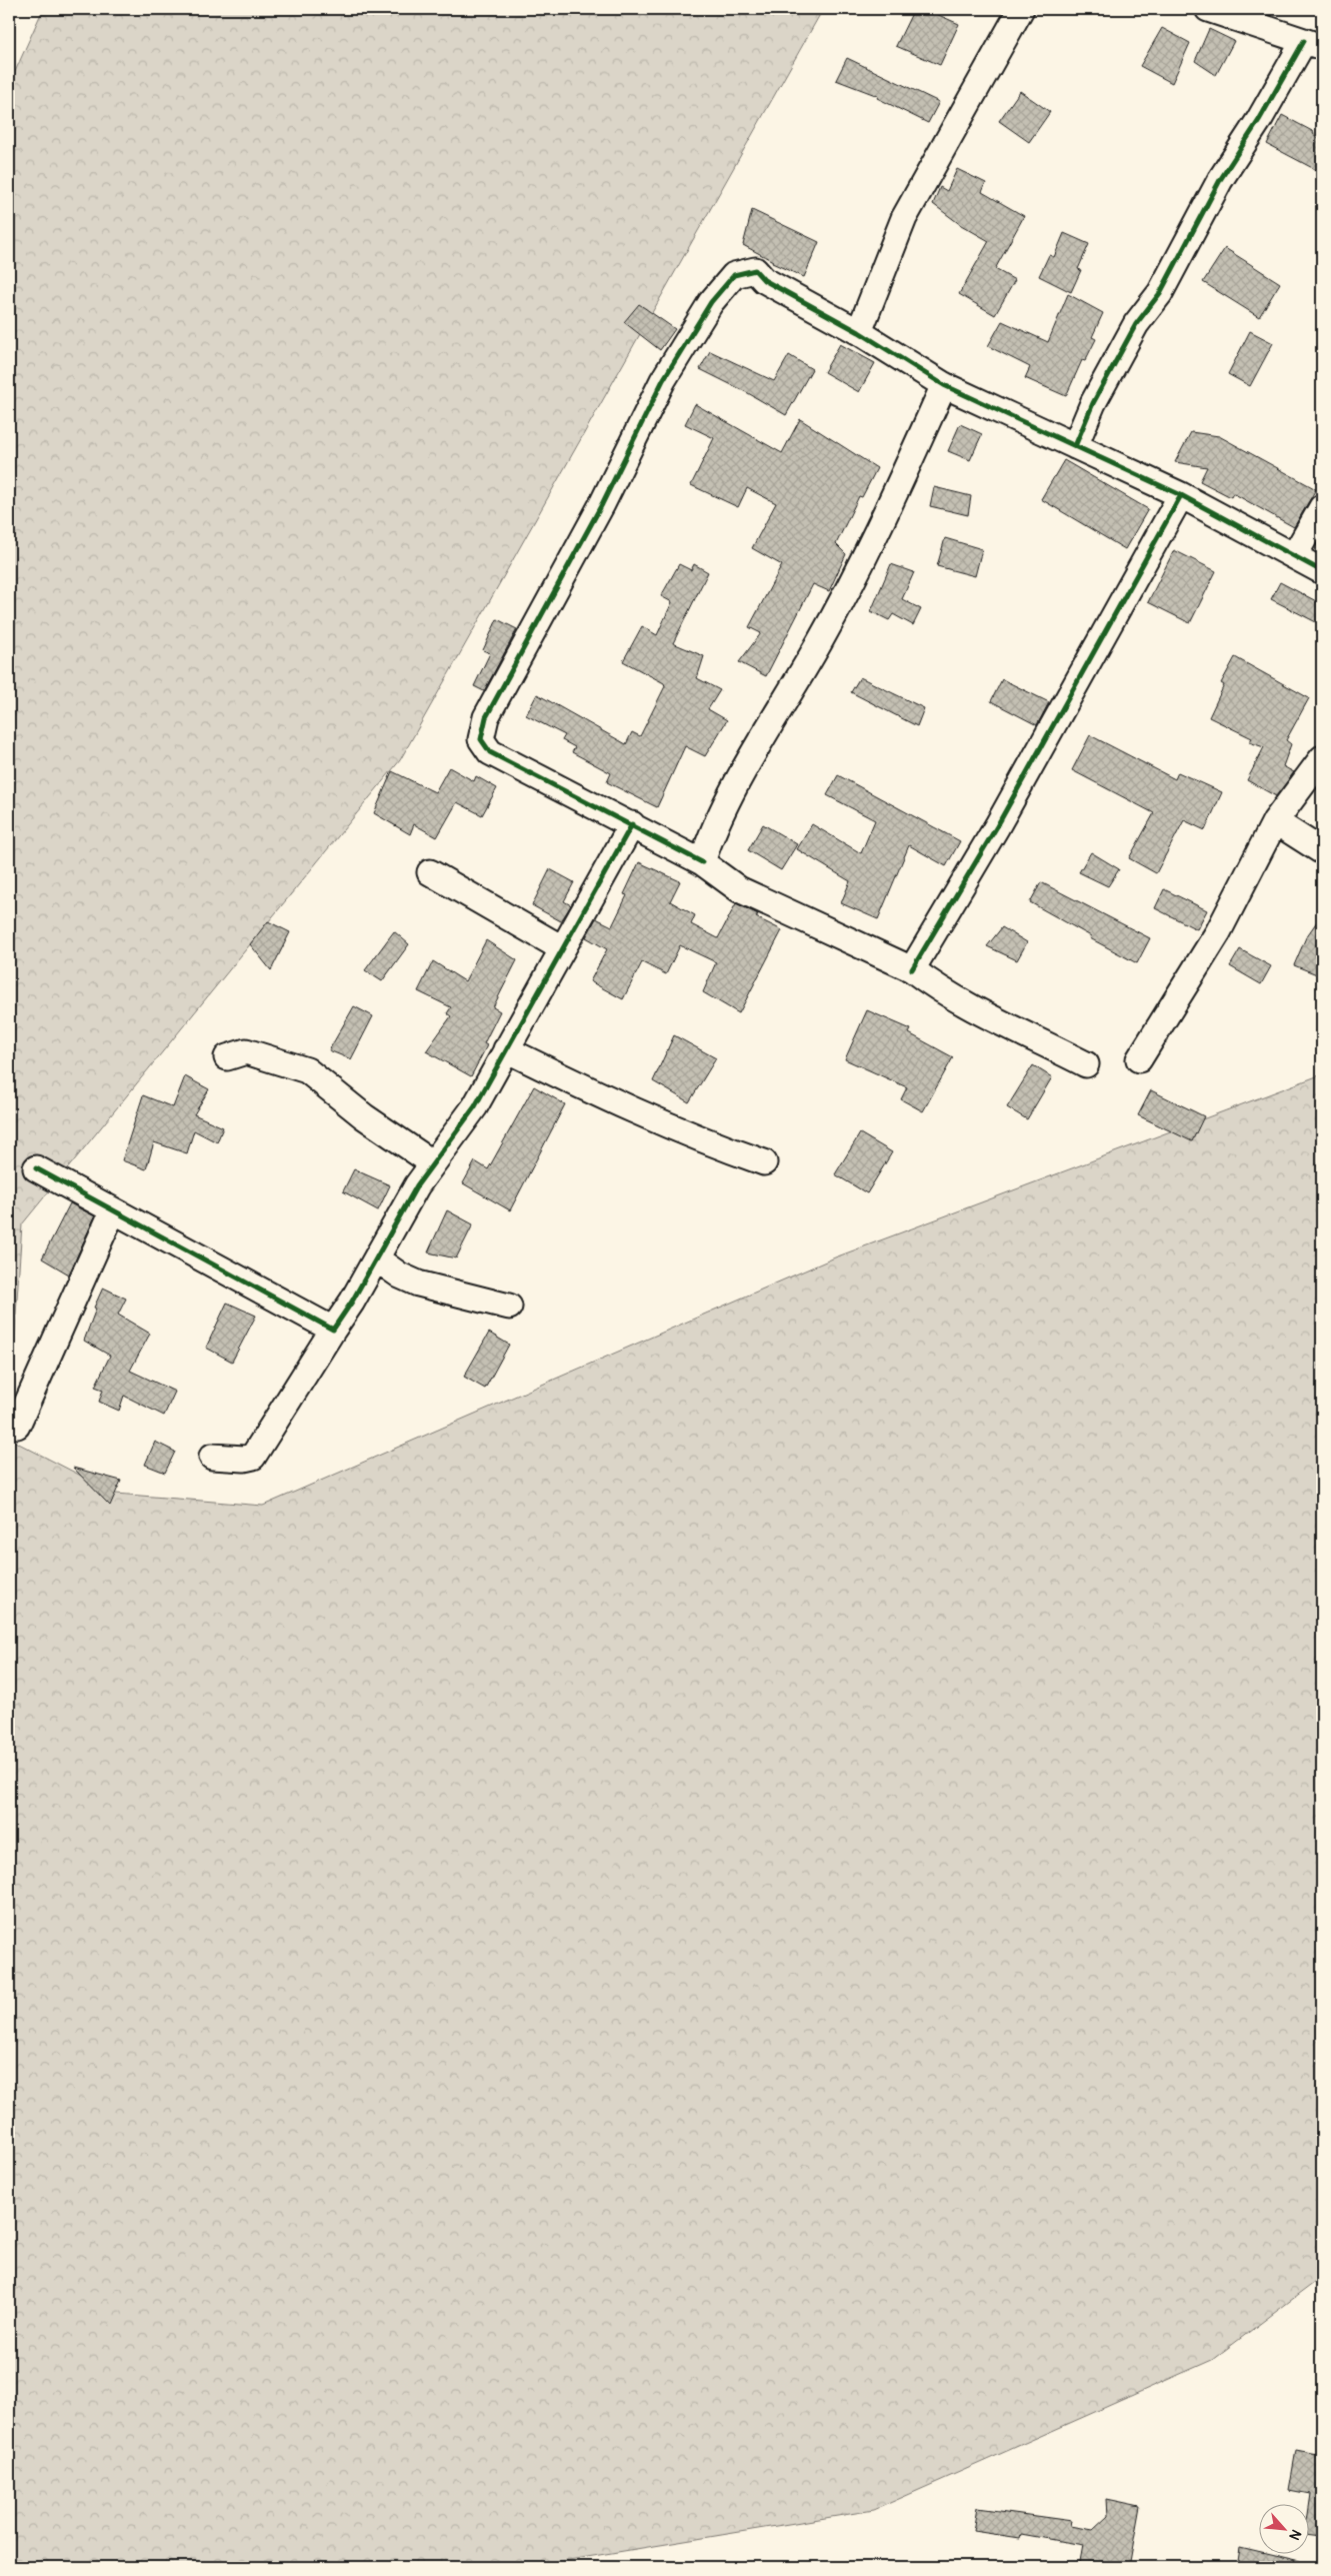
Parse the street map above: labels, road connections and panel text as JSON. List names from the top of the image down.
{
  "north": "bottom right"
}
